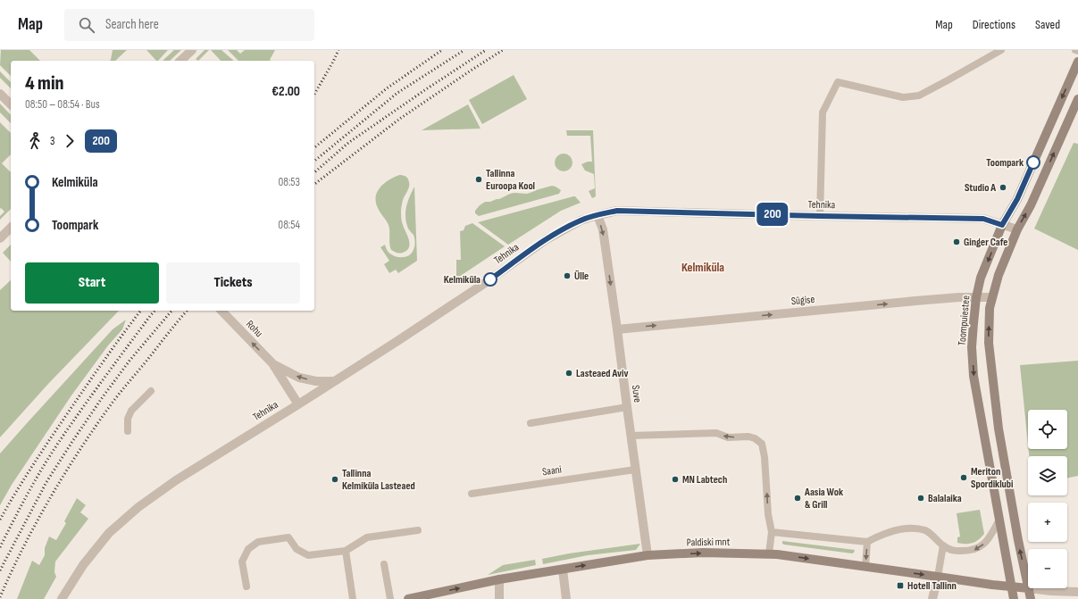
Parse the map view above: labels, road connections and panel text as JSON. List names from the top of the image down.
{
  "streets": {
    "main road": ["Toompuiestee", "Paldiski mnt"],
    "street": [
      "Tehnika",
      "Sügise",
      "Rohu",
      "Suve"
    ],
    "lane": ["Saani"]
  },
  "crossings": [
    ["Tehnika", "Toompuiestee"],
    ["Tehnika", "Rohu"],
    ["Tehnika", "Suve"],
    ["Sügise", "Toompuiestee"],
    ["Sügise", "Suve"],
    ["Toompuiestee", "Paldiski mnt"],
    ["Suve", "Saani"],
    ["Suve", "Paldiski mnt"]
  ],
  "one_way": ["Sügise", "Paldiski mnt"],
  "districts": ["Kelmiküla"],
  "places": {
    "other": [
      "Toompark",
      "Tallinna Euroopa Kool",
      "Studio A",
      "Ginger Cafe",
      "Ülle",
      "Kelmiküla",
      "Lasteaed Aviv",
      "Meriton Spordiklubi",
      "Tallinna Kelmiküla Lasteaed",
      "MN Labtech",
      "Aasia Wok & Grill",
      "Balalaika"
    ],
    "transit": ["Hotell Tallinn"]
  },
  "lines": ["bus line 200"],
  "page": {
    "header": "Map",
    "search": "Search here",
    "nav": ["Map", "Directions", "Saved"],
    "on_map": "200",
    "heading": ["4 min", "08:50 – 08:54 · Bus", "€2.00"],
    "legs": ["3", "200"],
    "list": [
      {
        "name": "Kelmiküla",
        "value": "08:53"
      },
      {
        "name": "Toompark",
        "value": "08:54"
      }
    ],
    "buttons": ["Start", "Tickets"],
    "map_buttons": ["+", "−"]
  }
}
